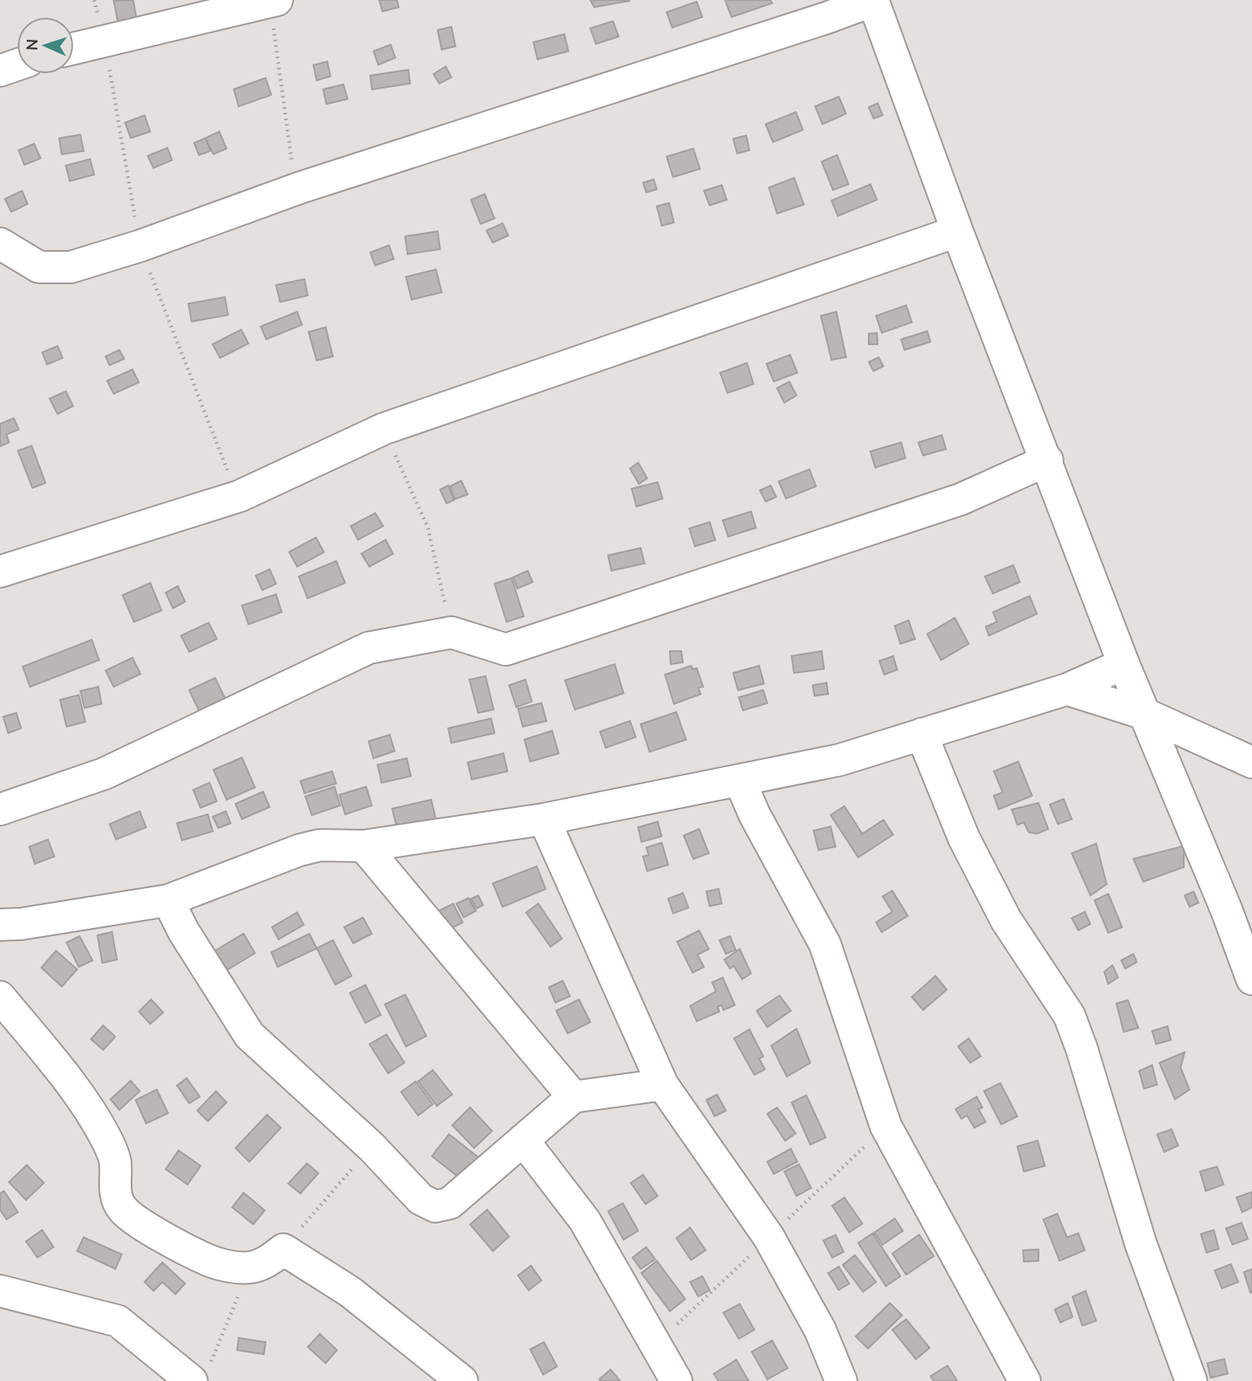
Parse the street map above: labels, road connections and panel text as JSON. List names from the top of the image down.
{
  "north": "left"
}
